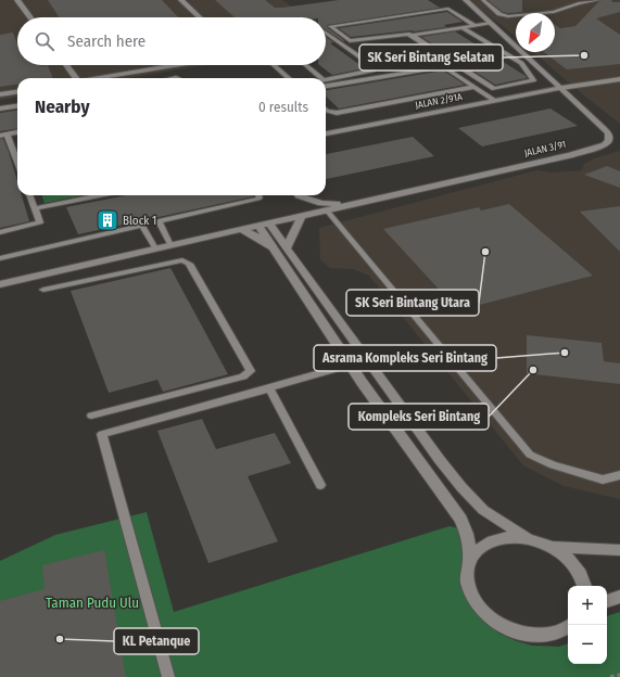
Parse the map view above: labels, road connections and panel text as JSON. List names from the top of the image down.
{
  "streets": {
    "street": ["JALAN 2/91A", "JALAN 3/91"]
  },
  "crossings": [
    ["JALAN 2/91A", "JALAN 3/91"]
  ],
  "parks": ["Taman Pudu Ulu"],
  "places": {
    "other": [
      "SK Seri Bintang Selatan",
      "SK Seri Bintang Utara",
      "Asrama Kompleks Seri Bintang",
      "Kompleks Seri Bintang",
      "KL Petanque"
    ],
    "building": ["Block 1"]
  },
  "north": "bottom left",
  "page": {
    "search": "Search here",
    "heading": ["Nearby", "0 results"],
    "map_buttons": ["+", "−"]
  }
}
